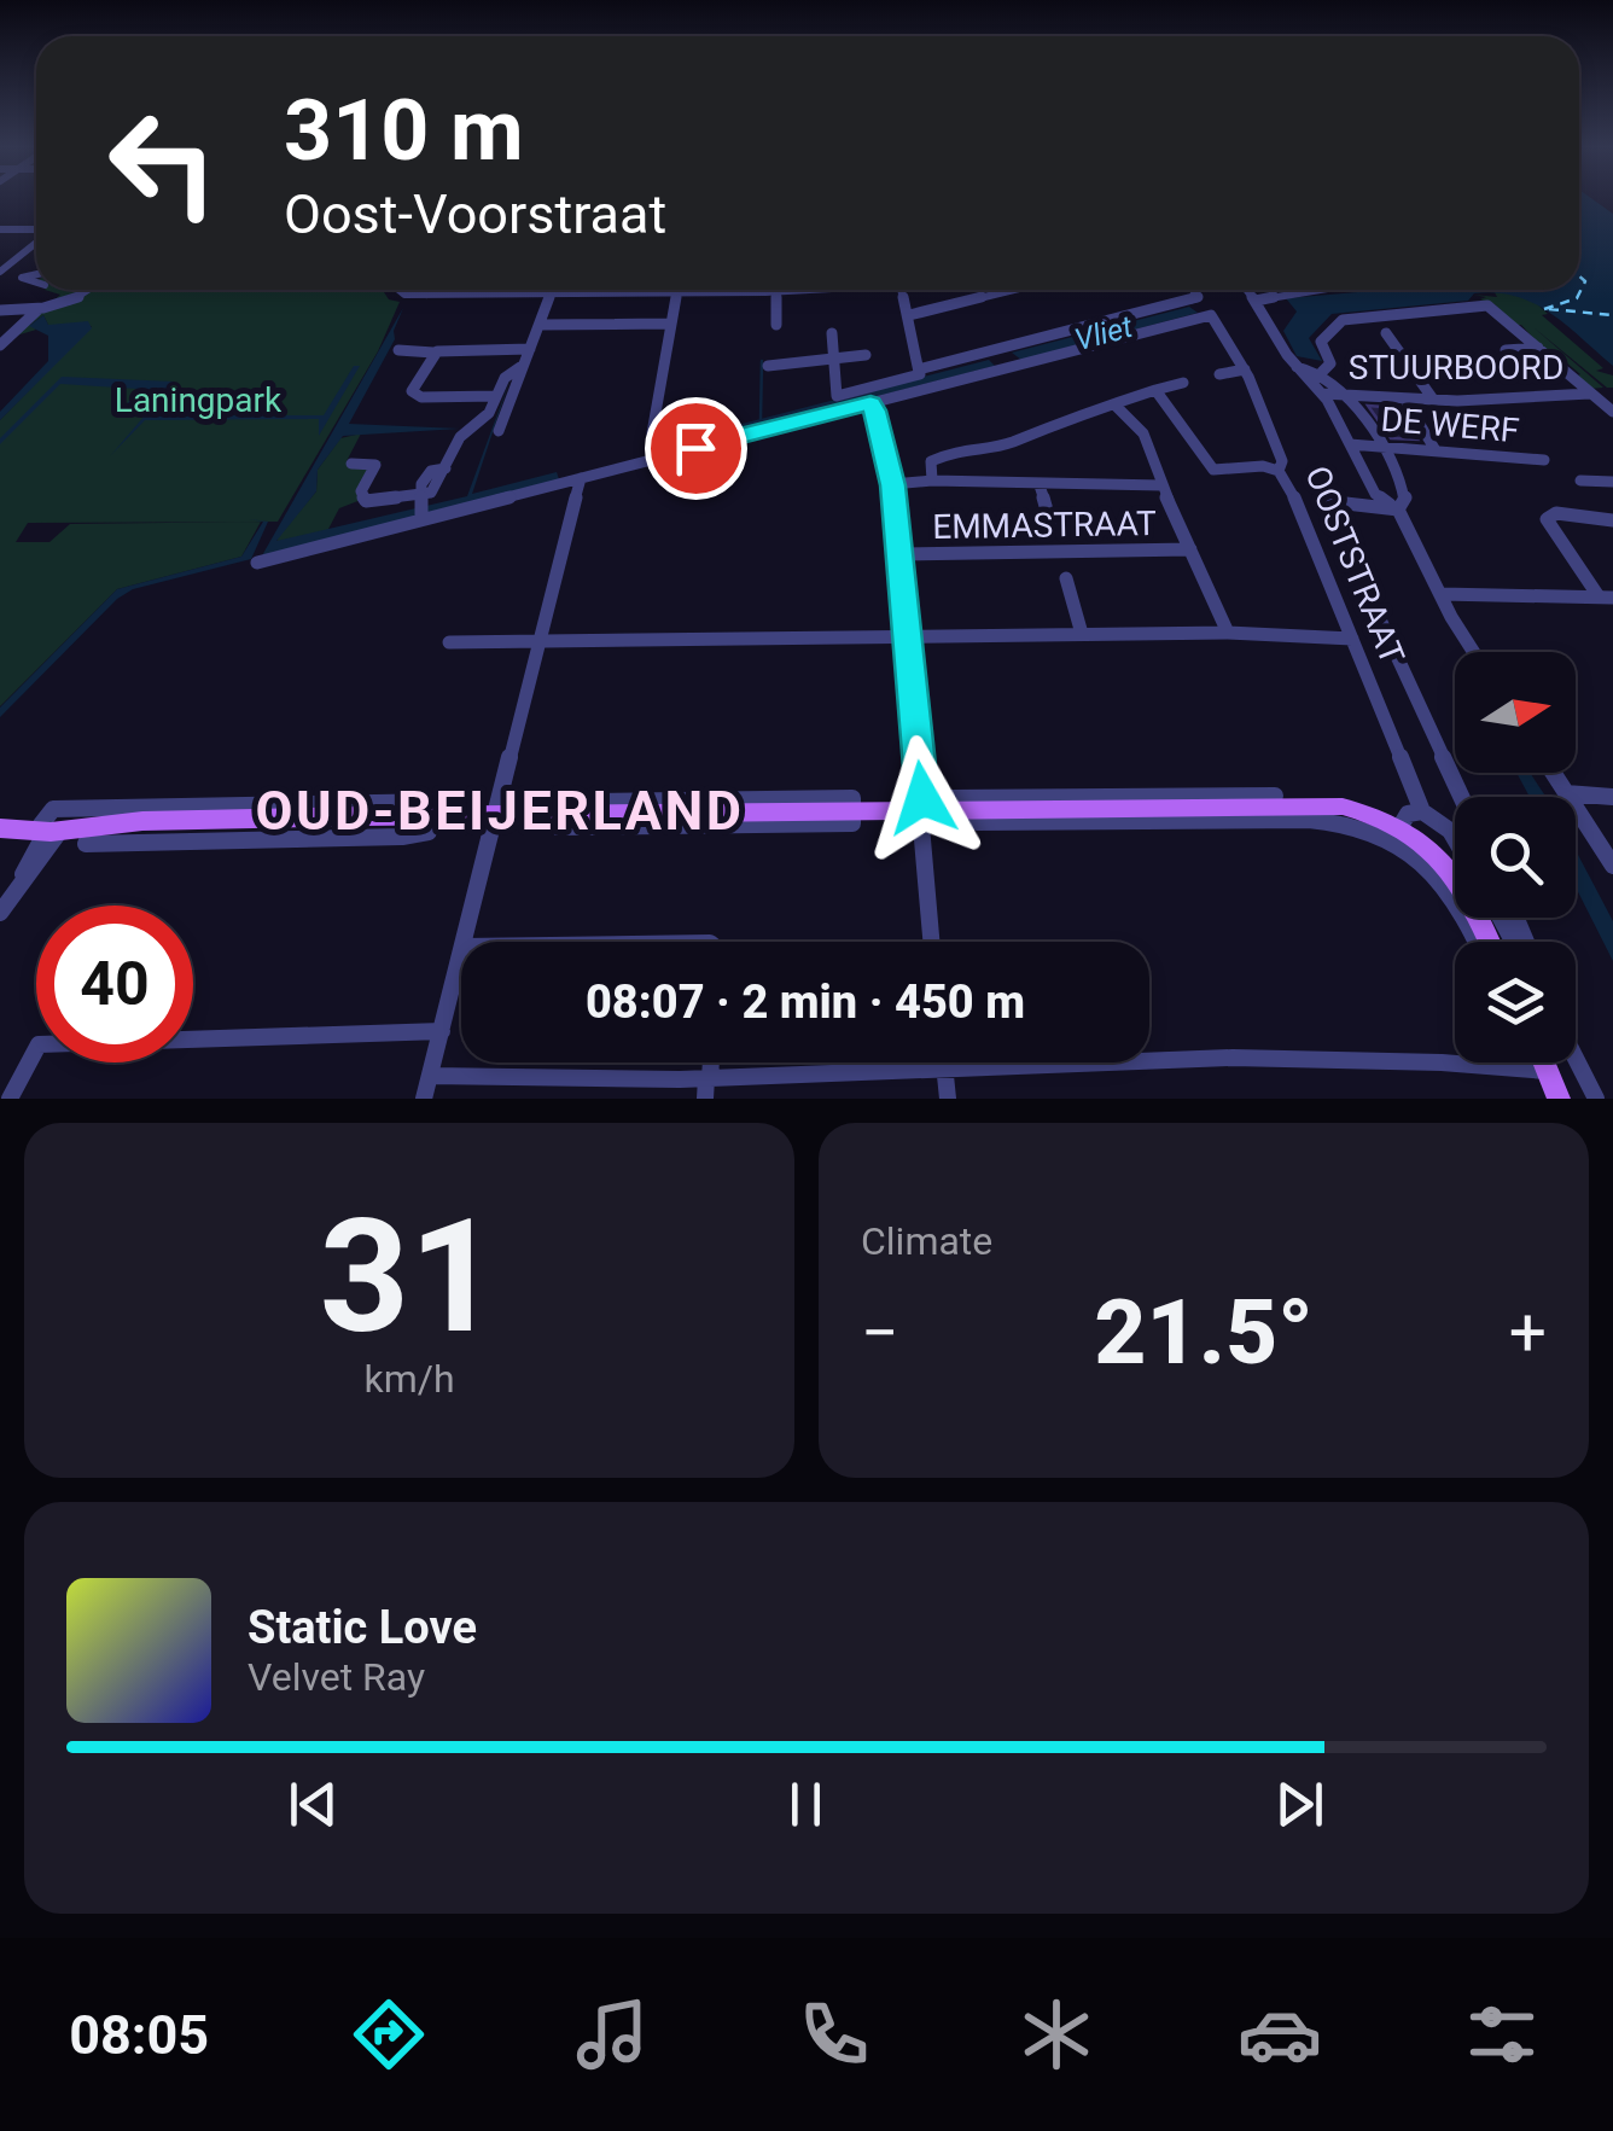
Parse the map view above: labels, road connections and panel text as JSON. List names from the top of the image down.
{
  "streets": {
    "street": [
      "STUURBOORD",
      "DE WERF",
      "EMMASTRAAT",
      "OOSTSTRAAT"
    ]
  },
  "districts": ["OUD-BEIJERLAND"],
  "water": ["Vliet"],
  "parks": ["Laningpark"],
  "north": "right",
  "page": {
    "turn": ["310 m", "Oost-Voorstraat"],
    "limit": "40",
    "trip": "08:07 · 2 min · 450 m",
    "tile": [
      ["31", "km/h"],
      "Climate"
    ],
    "heat": ["−", "21.5°", "+"],
    "song": ["Static Love", "Velvet Ray"],
    "tabs": "08:05"
  }
}
